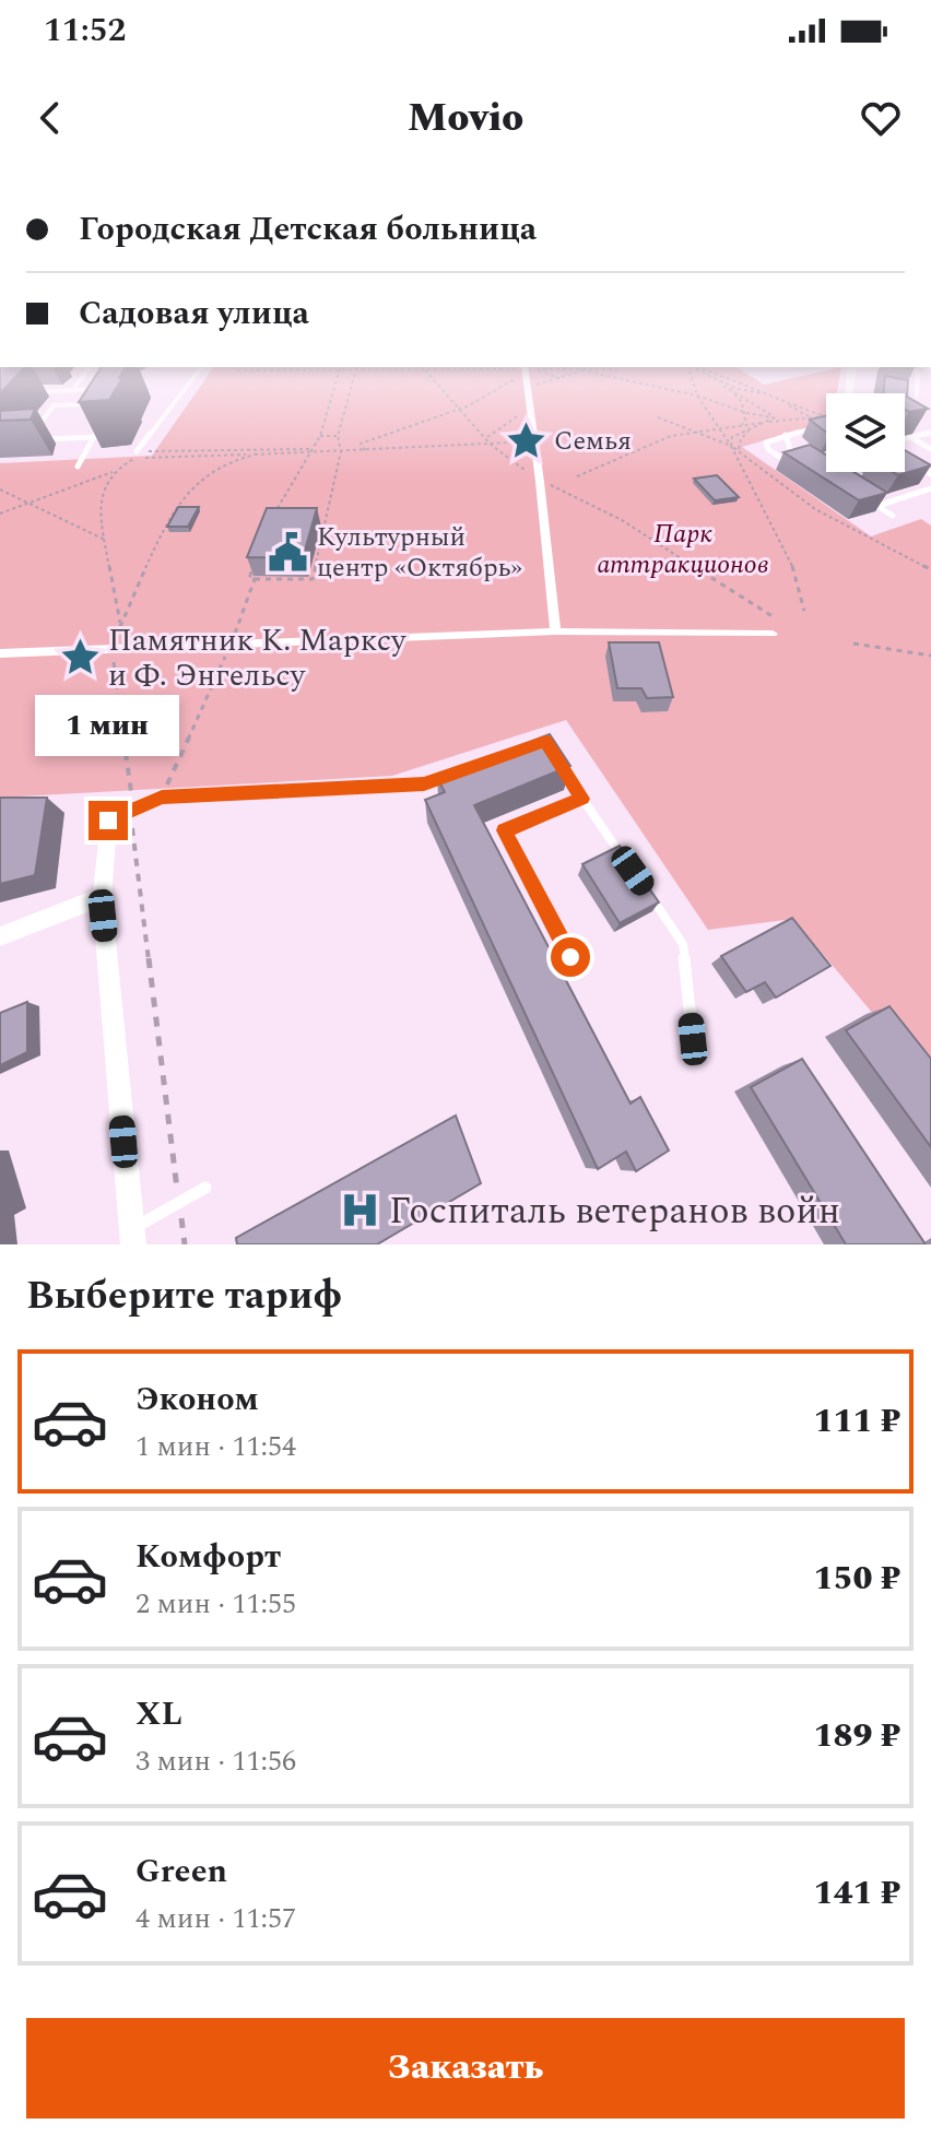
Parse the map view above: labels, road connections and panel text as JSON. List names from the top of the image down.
{
  "parks": ["Парк аттракционов"],
  "places": {
    "place": ["Семья", "Памятник К. Марксу и Ф. Энгельсу"],
    "public building": ["Культурный центр «Октябрь»"],
    "hospital": ["Госпиталь ветеранов войн"]
  },
  "page": {
    "status": "11:52",
    "header": "Movio",
    "banner": ["Городская Детская больница", "Садовая улица"],
    "bubble": "1 мин",
    "heading": "Выберите тариф",
    "list": [
      {
        "name": "Эконом",
        "note": "1 мин · 11:54",
        "value": "111 ₽"
      },
      {
        "name": "Комфорт",
        "note": "2 мин · 11:55",
        "value": "150 ₽"
      },
      {
        "name": "XL",
        "note": "3 мин · 11:56",
        "value": "189 ₽"
      },
      {
        "name": "Green",
        "note": "4 мин · 11:57",
        "value": "141 ₽"
      }
    ],
    "buttons": "Заказать"
  }
}
